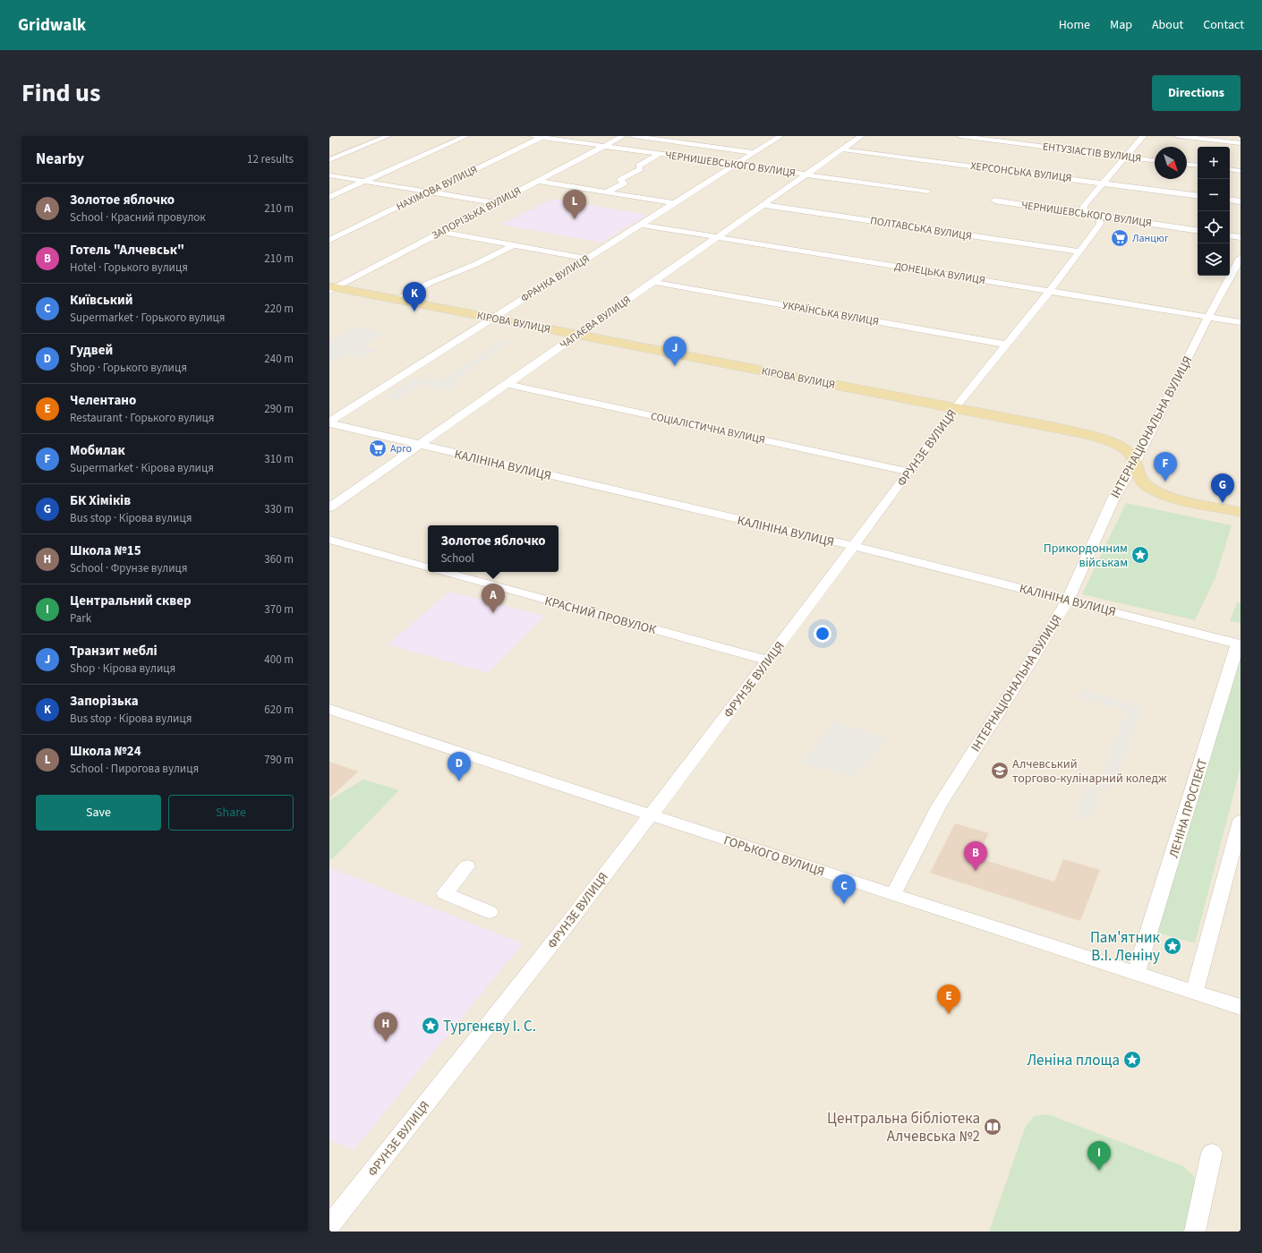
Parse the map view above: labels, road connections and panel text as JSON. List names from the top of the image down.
{
  "streets": {
    "main road": ["КІРОВА ВУЛИЦЯ"],
    "street": [
      "ЕНТУЗІАСТІВ ВУЛИЦЯ",
      "ЧЕРНИШЕВСЬКОГО ВУЛИЦЯ",
      "ХЕРСОНСЬКА ВУЛИЦЯ",
      "НАХІМОВА ВУЛИЦЯ",
      "ЗАПОРІЗЬКА ВУЛИЦЯ",
      "ПОЛТАВСЬКА ВУЛИЦЯ",
      "ДОНЕЦЬКА ВУЛИЦЯ",
      "ФРАНКА ВУЛИЦЯ",
      "УКРАЇНСЬКА ВУЛИЦЯ",
      "ЧАПАЄВА ВУЛИЦЯ",
      "ІНТЕРНАЦІОНАЛЬНА ВУЛИЦЯ",
      "СОЦІАЛІСТИЧНА ВУЛИЦЯ",
      "ФРУНЗЕ ВУЛИЦЯ",
      "КАЛІНІНА ВУЛИЦЯ",
      "КРАСНИЙ ПРОВУЛОК",
      "ЛЕНІНА ПРОСПЕКТ",
      "ГОРЬКОГО ВУЛИЦЯ"
    ]
  },
  "crossings": [
    ["ЕНТУЗІАСТІВ ВУЛИЦЯ", "ФРУНЗЕ ВУЛИЦЯ"],
    ["ЧЕРНИШЕВСЬКОГО ВУЛИЦЯ", "НАХІМОВА ВУЛИЦЯ"],
    ["ЧЕРНИШЕВСЬКОГО ВУЛИЦЯ", "ЗАПОРІЗЬКА ВУЛИЦЯ"],
    ["ЧЕРНИШЕВСЬКОГО ВУЛИЦЯ", "ФРАНКА ВУЛИЦЯ"],
    ["ЧЕРНИШЕВСЬКОГО ВУЛИЦЯ", "ЧАПАЄВА ВУЛИЦЯ"],
    ["ЧЕРНИШЕВСЬКОГО ВУЛИЦЯ", "ФРУНЗЕ ВУЛИЦЯ"],
    ["ХЕРСОНСЬКА ВУЛИЦЯ", "ЧАПАЄВА ВУЛИЦЯ"],
    ["ХЕРСОНСЬКА ВУЛИЦЯ", "ФРУНЗЕ ВУЛИЦЯ"],
    ["ЗАПОРІЗЬКА ВУЛИЦЯ", "КІРОВА ВУЛИЦЯ"],
    ["ПОЛТАВСЬКА ВУЛИЦЯ", "ЧАПАЄВА ВУЛИЦЯ"],
    ["ПОЛТАВСЬКА ВУЛИЦЯ", "ФРУНЗЕ ВУЛИЦЯ"],
    ["ДОНЕЦЬКА ВУЛИЦЯ", "ФРАНКА ВУЛИЦЯ"],
    ["ДОНЕЦЬКА ВУЛИЦЯ", "ЧАПАЄВА ВУЛИЦЯ"],
    ["ДОНЕЦЬКА ВУЛИЦЯ", "ІНТЕРНАЦІОНАЛЬНА ВУЛИЦЯ"],
    ["ДОНЕЦЬКА ВУЛИЦЯ", "ФРУНЗЕ ВУЛИЦЯ"],
    ["ФРАНКА ВУЛИЦЯ", "КІРОВА ВУЛИЦЯ"],
    ["ФРАНКА ВУЛИЦЯ", "КАЛІНІНА ВУЛИЦЯ"],
    ["УКРАЇНСЬКА ВУЛИЦЯ", "ЧАПАЄВА ВУЛИЦЯ"],
    ["УКРАЇНСЬКА ВУЛИЦЯ", "ФРУНЗЕ ВУЛИЦЯ"],
    ["КІРОВА ВУЛИЦЯ", "ЧАПАЄВА ВУЛИЦЯ"],
    ["КІРОВА ВУЛИЦЯ", "ІНТЕРНАЦІОНАЛЬНА ВУЛИЦЯ"],
    ["КІРОВА ВУЛИЦЯ", "ФРУНЗЕ ВУЛИЦЯ"],
    ["ЧАПАЄВА ВУЛИЦЯ", "СОЦІАЛІСТИЧНА ВУЛИЦЯ"],
    ["ЧАПАЄВА ВУЛИЦЯ", "КАЛІНІНА ВУЛИЦЯ"],
    ["ІНТЕРНАЦІОНАЛЬНА ВУЛИЦЯ", "КАЛІНІНА ВУЛИЦЯ"],
    ["ІНТЕРНАЦІОНАЛЬНА ВУЛИЦЯ", "ГОРЬКОГО ВУЛИЦЯ"],
    ["СОЦІАЛІСТИЧНА ВУЛИЦЯ", "ФРУНЗЕ ВУЛИЦЯ"],
    ["ФРУНЗЕ ВУЛИЦЯ", "КАЛІНІНА ВУЛИЦЯ"],
    ["ФРУНЗЕ ВУЛИЦЯ", "КРАСНИЙ ПРОВУЛОК"],
    ["ФРУНЗЕ ВУЛИЦЯ", "ГОРЬКОГО ВУЛИЦЯ"],
    ["КАЛІНІНА ВУЛИЦЯ", "ЛЕНІНА ПРОСПЕКТ"],
    ["ЛЕНІНА ПРОСПЕКТ", "ГОРЬКОГО ВУЛИЦЯ"]
  ],
  "places": {
    "supermarket": ["Ланцюг", "Арго"],
    "place": [
      "Прикордонним військам",
      "Пам'ятник В.I. Ленiну",
      "Тургенєву І. С.",
      "Леніна площа"
    ],
    "school or university": ["Алчевський торгово-кулінарний коледж"],
    "library": ["Центральна бібліотека Алчевська №2"]
  },
  "north": "bottom right",
  "page": {
    "header": "Gridwalk",
    "nav": [
      "Home",
      "Map",
      "About",
      "Contact"
    ],
    "title": "Find us",
    "buttons": [
      "Directions",
      ["Save", "Share"]
    ],
    "heading": ["Nearby", "12 results"],
    "map_buttons": ["+", "−"],
    "list": [
      {
        "mark": "A",
        "name": "Золотое яблочко",
        "note": "School · Красний провулок",
        "value": "210 m"
      },
      {
        "mark": "B",
        "name": "Готель \"Алчевськ\"",
        "note": "Hotel · Горького вулиця",
        "value": "210 m"
      },
      {
        "mark": "C",
        "name": "Київський",
        "note": "Supermarket · Горького вулиця",
        "value": "220 m"
      },
      {
        "mark": "D",
        "name": "Гудвей",
        "note": "Shop · Горького вулиця",
        "value": "240 m"
      },
      {
        "mark": "E",
        "name": "Челентано",
        "note": "Restaurant · Горького вулиця",
        "value": "290 m"
      },
      {
        "mark": "F",
        "name": "Мобилак",
        "note": "Supermarket · Кірова вулиця",
        "value": "310 m"
      },
      {
        "mark": "G",
        "name": "БК Хіміків",
        "note": "Bus stop · Кірова вулиця",
        "value": "330 m"
      },
      {
        "mark": "H",
        "name": "Школа №15",
        "note": "School · Фрунзе вулиця",
        "value": "360 m"
      },
      {
        "mark": "I",
        "name": "Центральний сквер",
        "note": "Park",
        "value": "370 m"
      },
      {
        "mark": "J",
        "name": "Транзит меблі",
        "note": "Shop · Кірова вулиця",
        "value": "400 m"
      },
      {
        "mark": "K",
        "name": "Запорізька",
        "note": "Bus stop · Кірова вулиця",
        "value": "620 m"
      },
      {
        "mark": "L",
        "name": "Школа №24",
        "note": "School · Пирогова вулиця",
        "value": "790 m"
      }
    ],
    "pins": [
      "L",
      "K",
      "J",
      "F",
      "G",
      "A",
      "D",
      "B",
      "C",
      "E",
      "H",
      "I"
    ],
    "popup": ["Золотое яблочко", "School"]
  }
}
